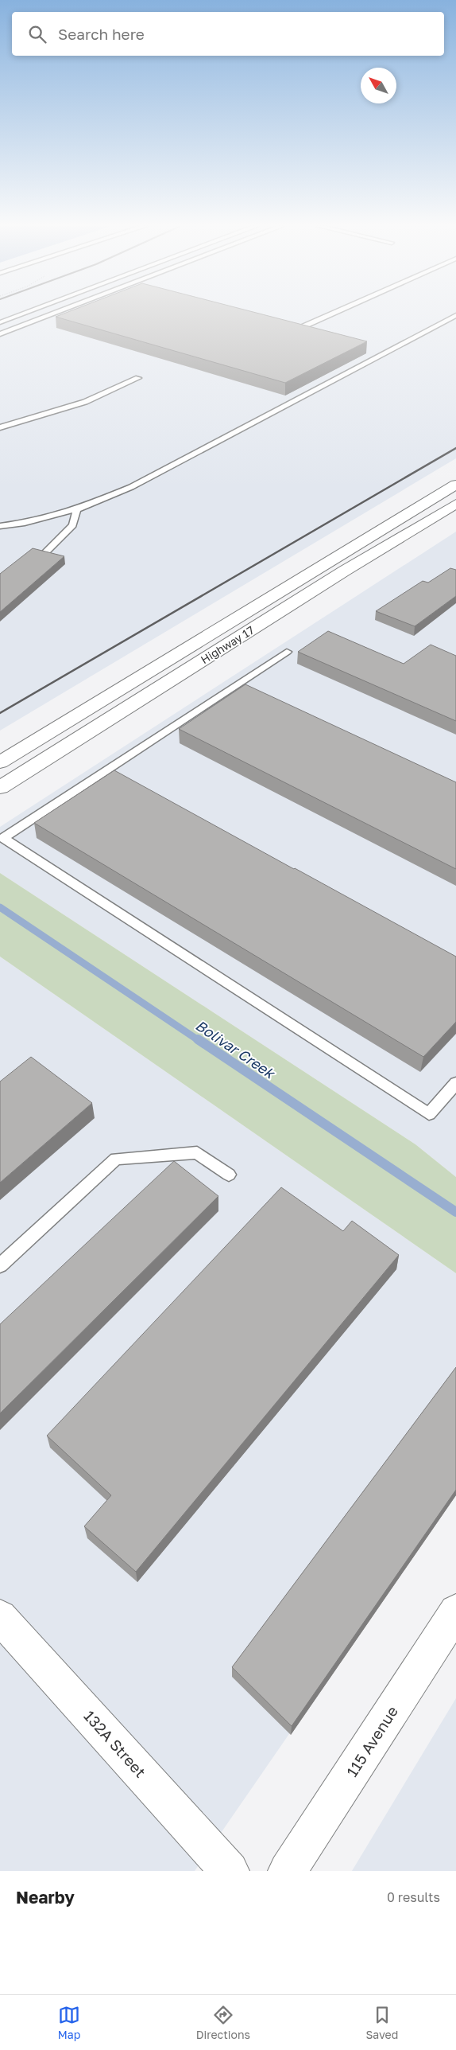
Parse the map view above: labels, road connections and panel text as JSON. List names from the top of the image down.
{
  "streets": {
    "main road": ["Highway 17", "115 Avenue", "132A Street"]
  },
  "water": ["Bolivar Creek"],
  "north": "top left",
  "page": {
    "search": "Search here",
    "heading": ["Nearby", "0 results"],
    "nav": ["Map", "Directions", "Saved"]
  }
}
